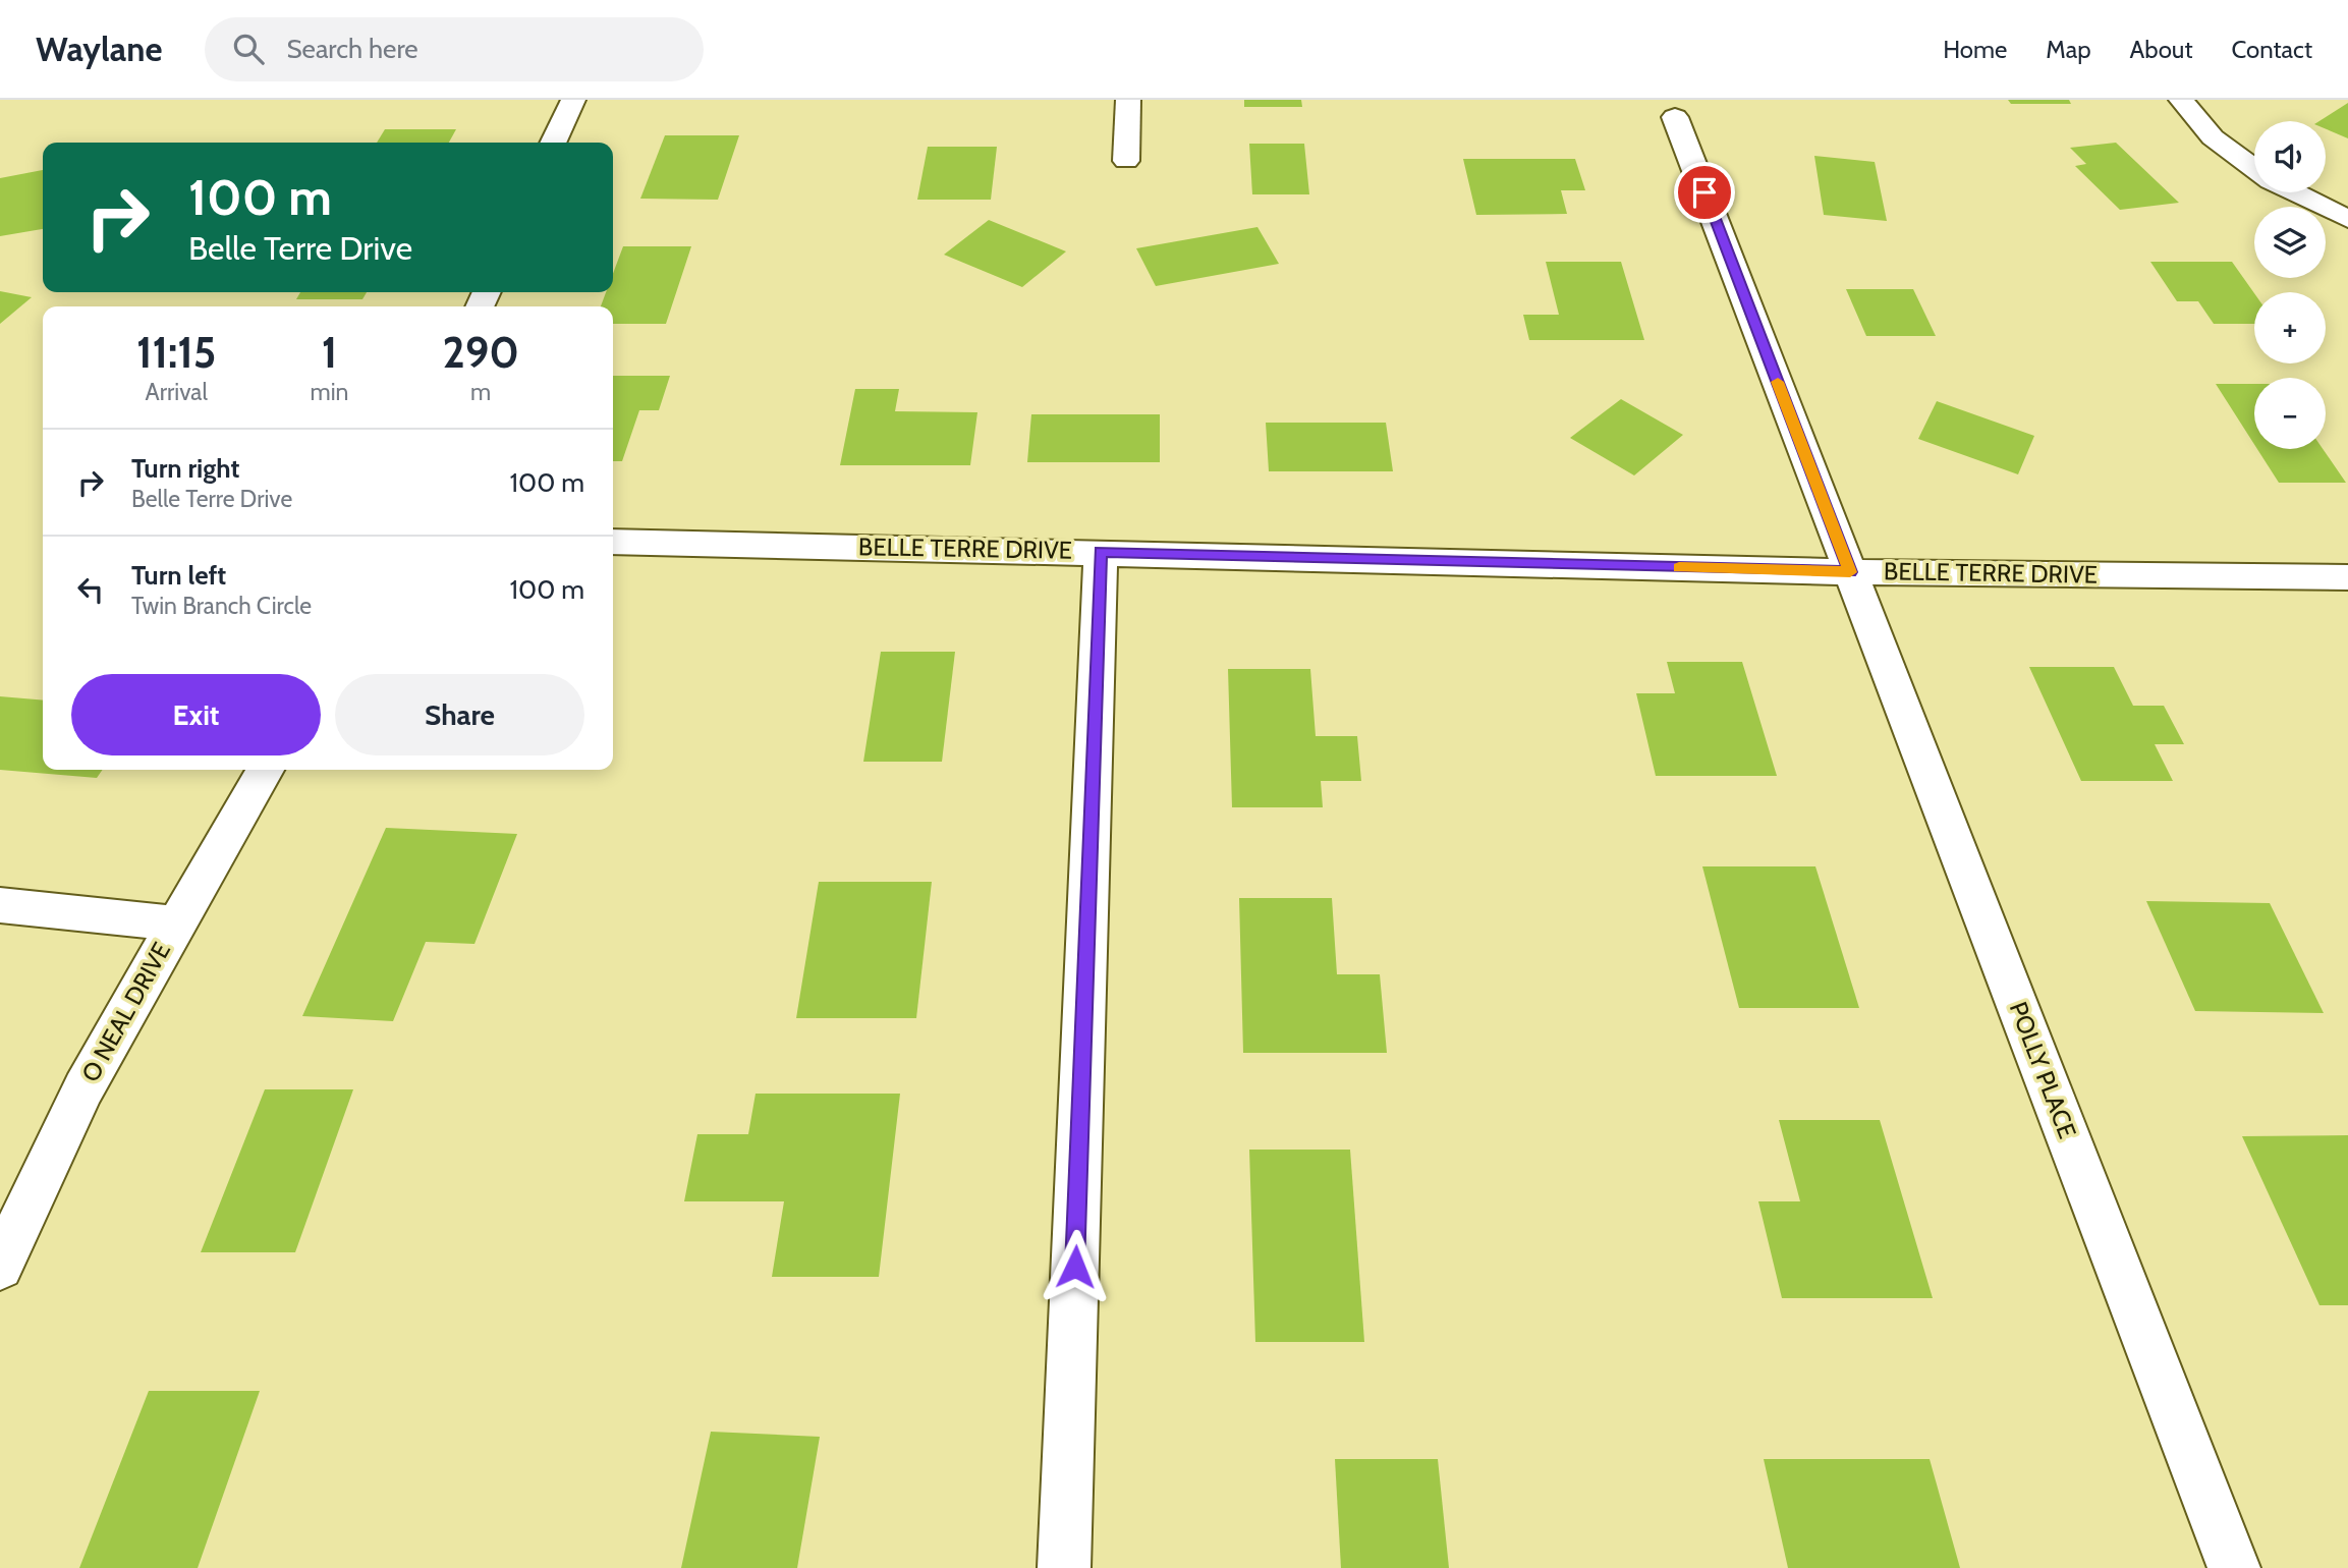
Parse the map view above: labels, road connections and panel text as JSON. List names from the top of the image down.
{
  "streets": {
    "street": ["BELLE TERRE DRIVE", "O NEAL DRIVE", "POLLY PLACE"]
  },
  "crossings": [
    ["BELLE TERRE DRIVE", "POLLY PLACE"]
  ],
  "page": {
    "header": "Waylane",
    "search": "Search here",
    "nav": [
      "Home",
      "Map",
      "About",
      "Contact"
    ],
    "map_buttons": ["+", "−"],
    "turn": ["100 m", "Belle Terre Drive"],
    "eta": [
      "11:15",
      "Arrival",
      "1",
      "min",
      "290",
      "m"
    ],
    "list": [
      {
        "name": "Turn right",
        "note": "Belle Terre Drive",
        "value": "100 m"
      },
      {
        "name": "Turn left",
        "note": "Twin Branch Circle",
        "value": "100 m"
      }
    ],
    "buttons": ["Exit", "Share"]
  }
}
